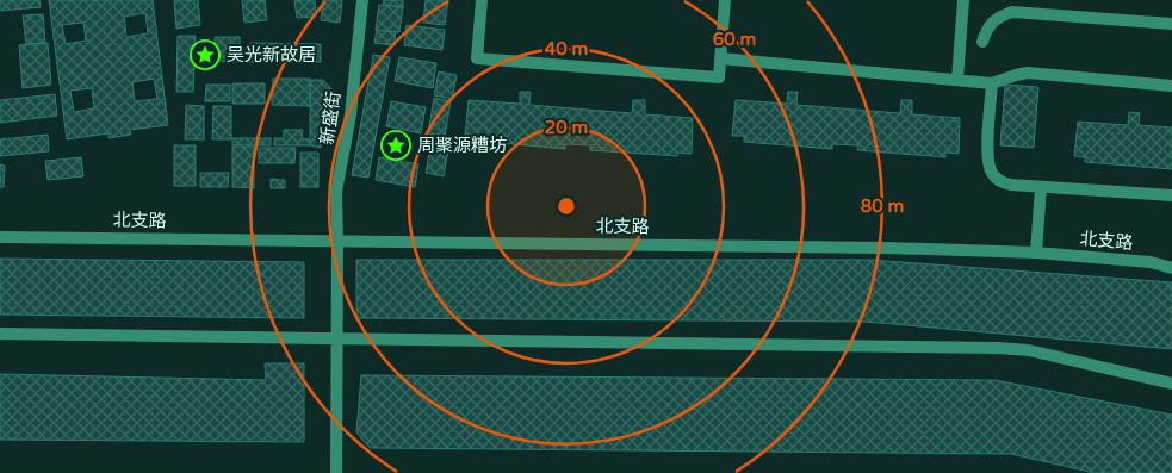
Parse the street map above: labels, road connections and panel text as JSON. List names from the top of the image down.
{
  "streets": {
    "street": ["新盛街", "北支路"]
  },
  "crossings": [
    ["新盛街", "北支路"]
  ],
  "places": {
    "place": ["吴光新故居", "周聚源糟坊"]
  },
  "rings": [
    "60 m",
    "40 m",
    "20 m",
    "80 m"
  ]
}
